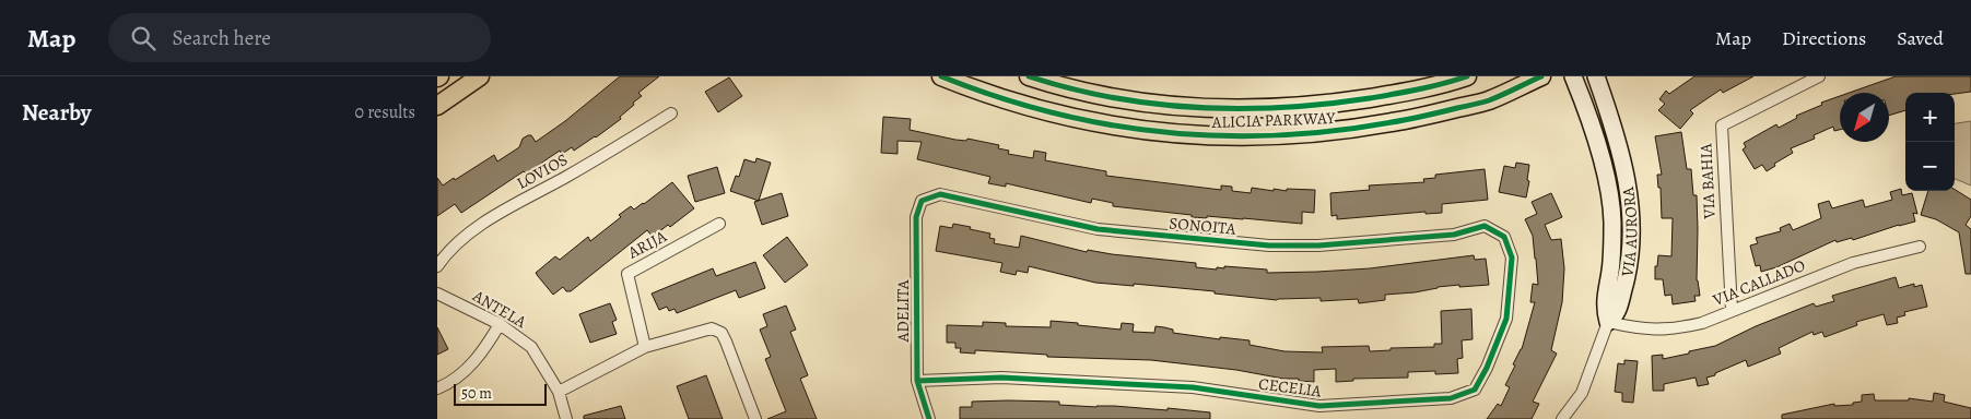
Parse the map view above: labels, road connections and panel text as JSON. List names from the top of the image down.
{
  "streets": {
    "main road": ["ALICIA PARKWAY"],
    "street": [
      "LOVIOS",
      "VIA BAHIA",
      "SONOITA",
      "VIA AURORA",
      "ARIJA",
      "VIA CALLADO",
      "ANTELA",
      "ADELITA",
      "CECELIA"
    ]
  },
  "crossings": [
    ["VIA BAHIA", "VIA CALLADO"],
    ["SONOITA", "ADELITA"],
    ["SONOITA", "CECELIA"],
    ["VIA AURORA", "VIA CALLADO"],
    ["ADELITA", "CECELIA"]
  ],
  "scale_bar": "50 m",
  "north": "bottom left",
  "page": {
    "header": "Map",
    "search": "Search here",
    "nav": ["Map", "Directions", "Saved"],
    "heading": ["Nearby", "0 results"],
    "map_buttons": ["+", "−"],
    "scale": "50 m"
  }
}
